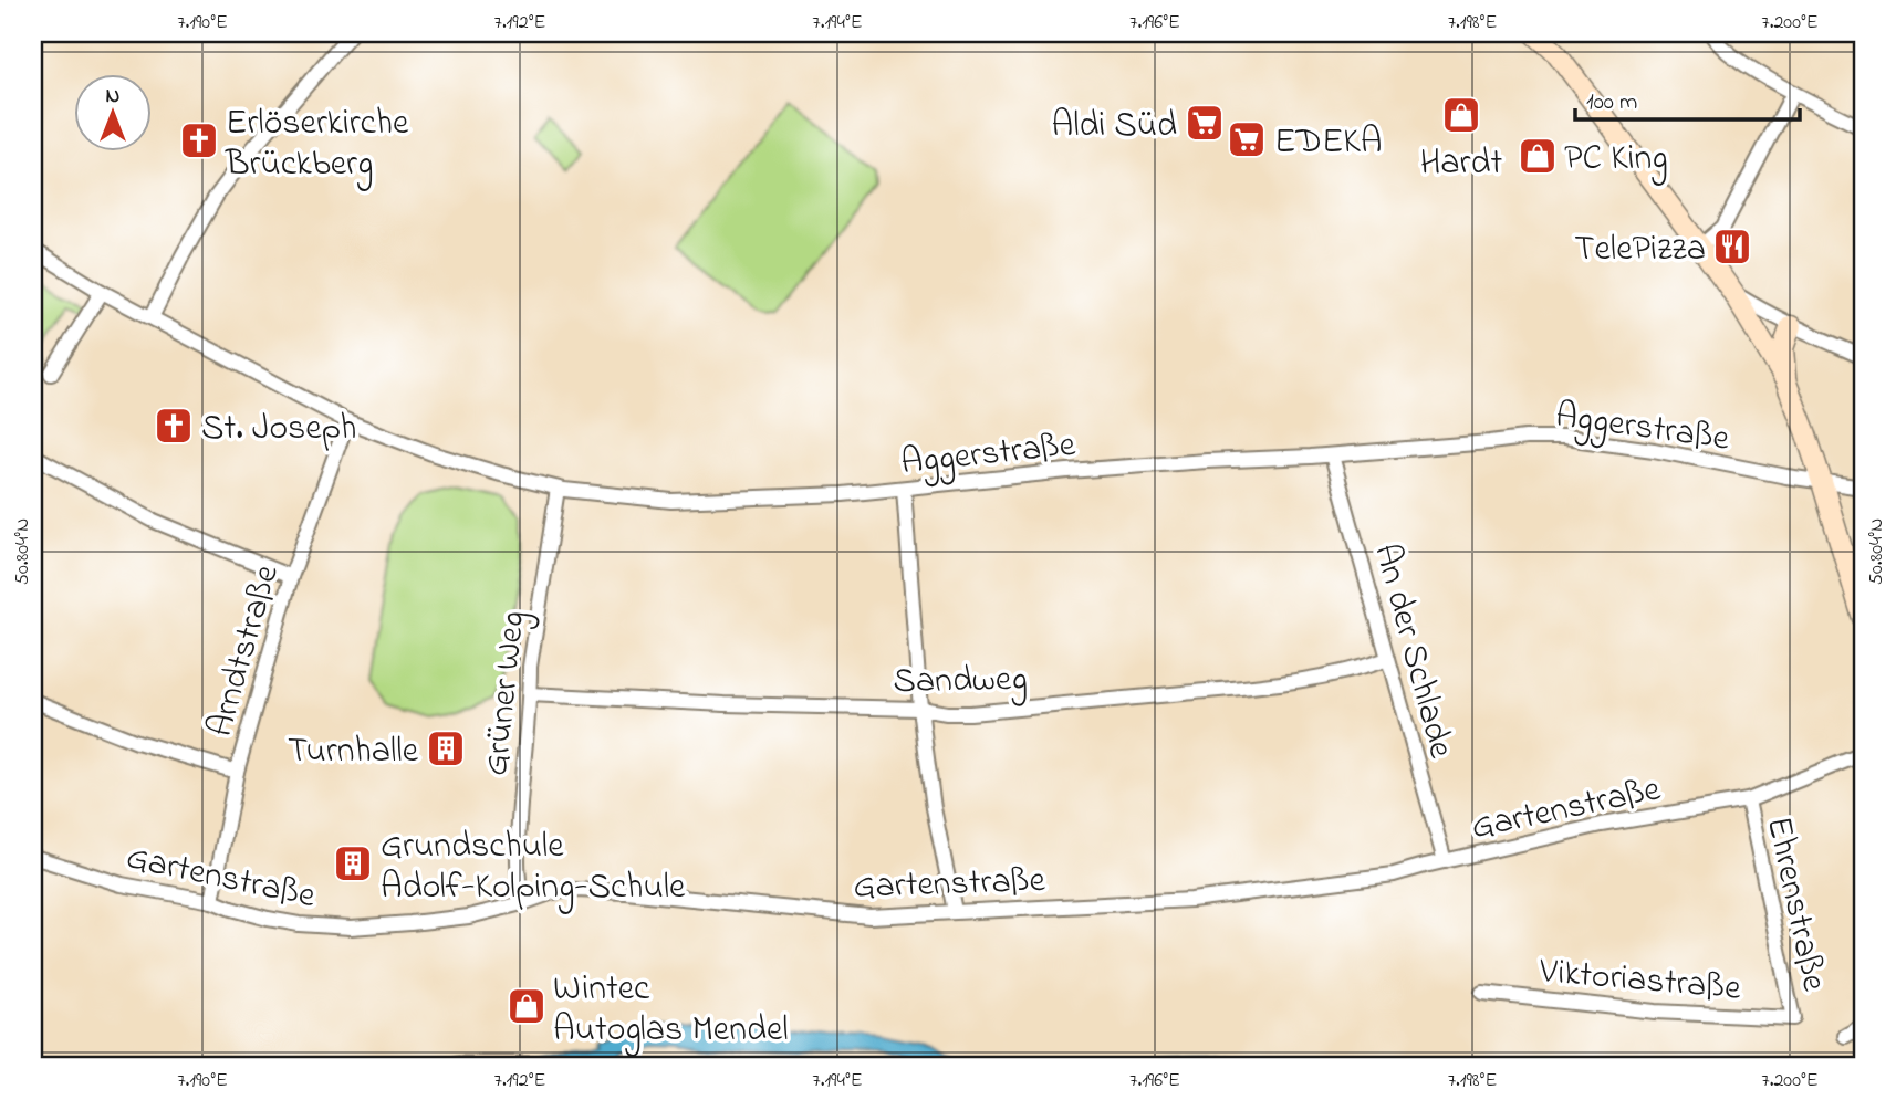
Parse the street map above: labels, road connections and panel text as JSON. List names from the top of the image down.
{
  "streets": {
    "street": [
      "Aggerstraße",
      "Arndtstraße",
      "An der Schlade",
      "Sandweg",
      "Grüner Weg",
      "Gartenstraße",
      "Ehrenstraße",
      "Viktoriastraße"
    ]
  },
  "crossings": [
    ["Aggerstraße", "Arndtstraße"],
    ["Aggerstraße", "An der Schlade"],
    ["Aggerstraße", "Grüner Weg"],
    ["Arndtstraße", "Gartenstraße"],
    ["An der Schlade", "Sandweg"],
    ["An der Schlade", "Gartenstraße"],
    ["Sandweg", "Grüner Weg"],
    ["Grüner Weg", "Gartenstraße"],
    ["Gartenstraße", "Ehrenstraße"],
    ["Ehrenstraße", "Viktoriastraße"]
  ],
  "places": {
    "shop": ["Hardt", "PC King", "Wintec Autoglas Mendel"],
    "supermarket": ["Aldi Süd", "EDEKA"],
    "church": ["Erlöserkirche Brückberg", "St. Joseph"],
    "restaurant": ["TelePizza"],
    "building": ["Turnhalle", "Grundschule Adolf-Kolping-Schule"]
  },
  "scale_bar": "100 m",
  "north": "top",
  "coordinates": [
    "7.190°E",
    "7.192°E",
    "7.194°E",
    "7.196°E",
    "7.198°E",
    "7.200°E",
    "50.804°N"
  ]
}
